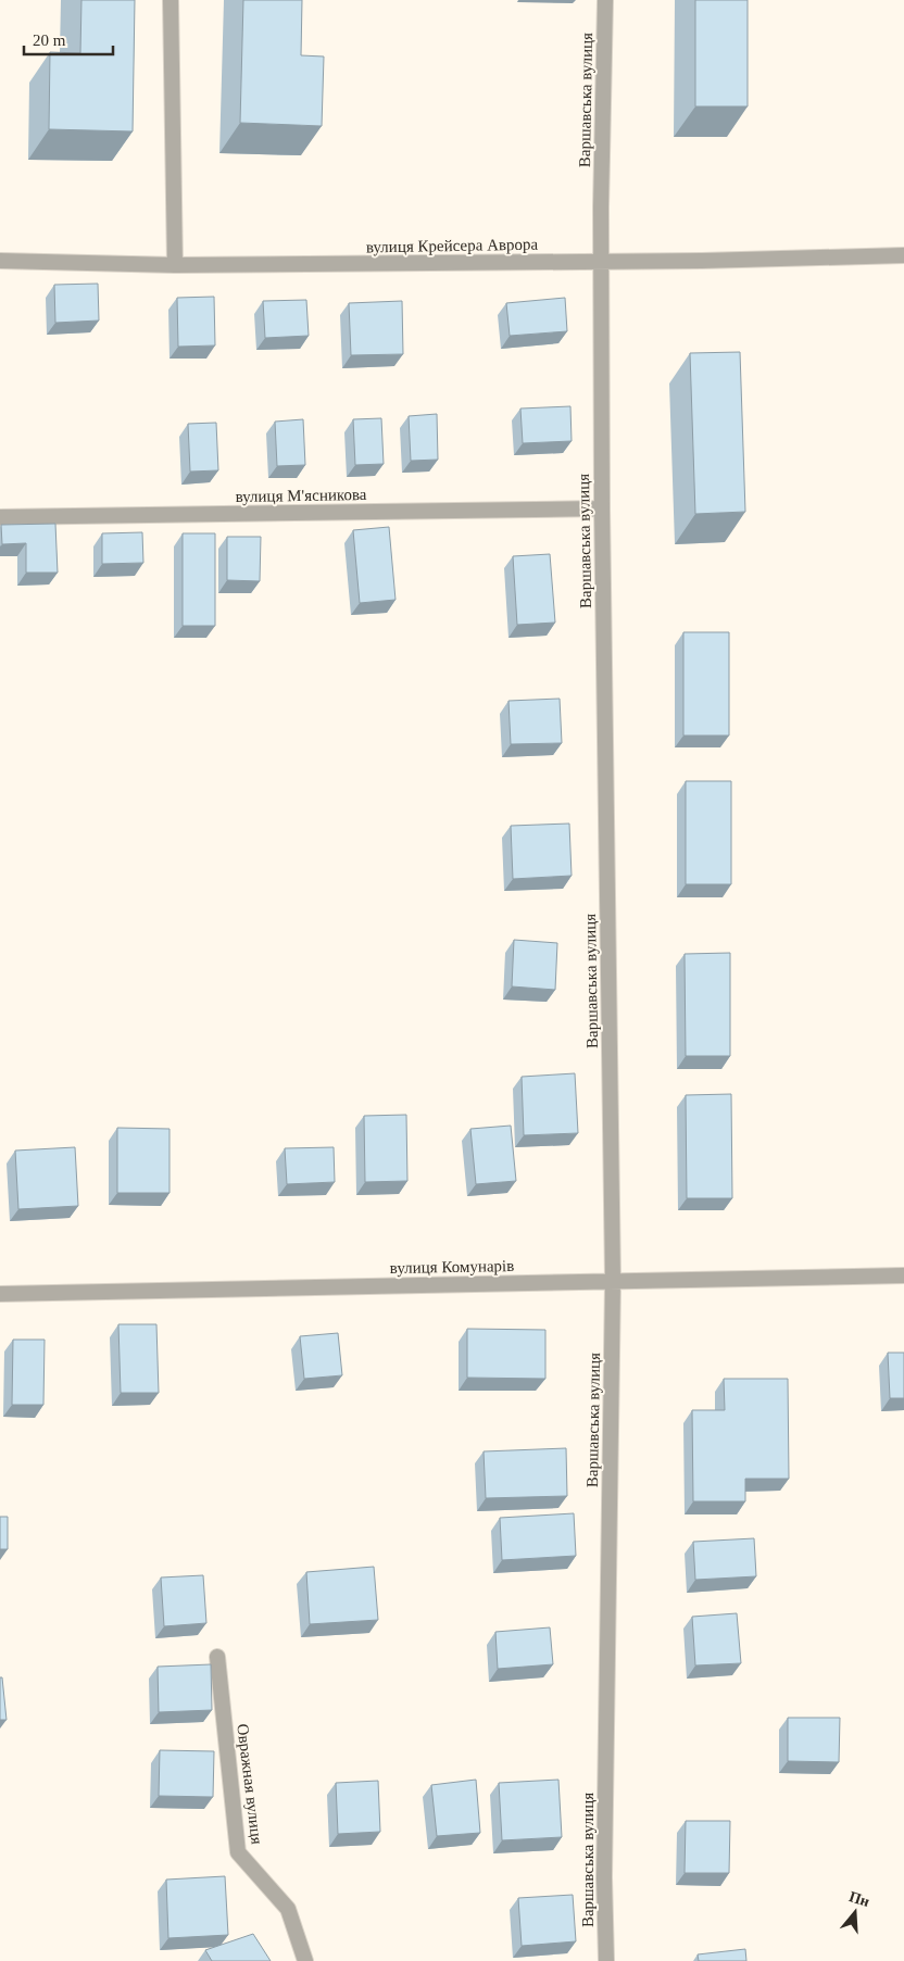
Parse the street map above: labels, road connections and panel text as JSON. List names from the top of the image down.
{
  "streets": {
    "street": [
      "Варшавська вулиця",
      "вулиця Крейсера Аврора",
      "вулиця М'ясникова",
      "вулиця Комунарів",
      "Овражная вулиця"
    ]
  },
  "crossings": [
    ["Варшавська вулиця", "вулиця Крейсера Аврора"],
    ["Варшавська вулиця", "вулиця М'ясникова"],
    ["Варшавська вулиця", "вулиця Комунарів"]
  ],
  "scale_bar": "20 m",
  "north": "top"
}
